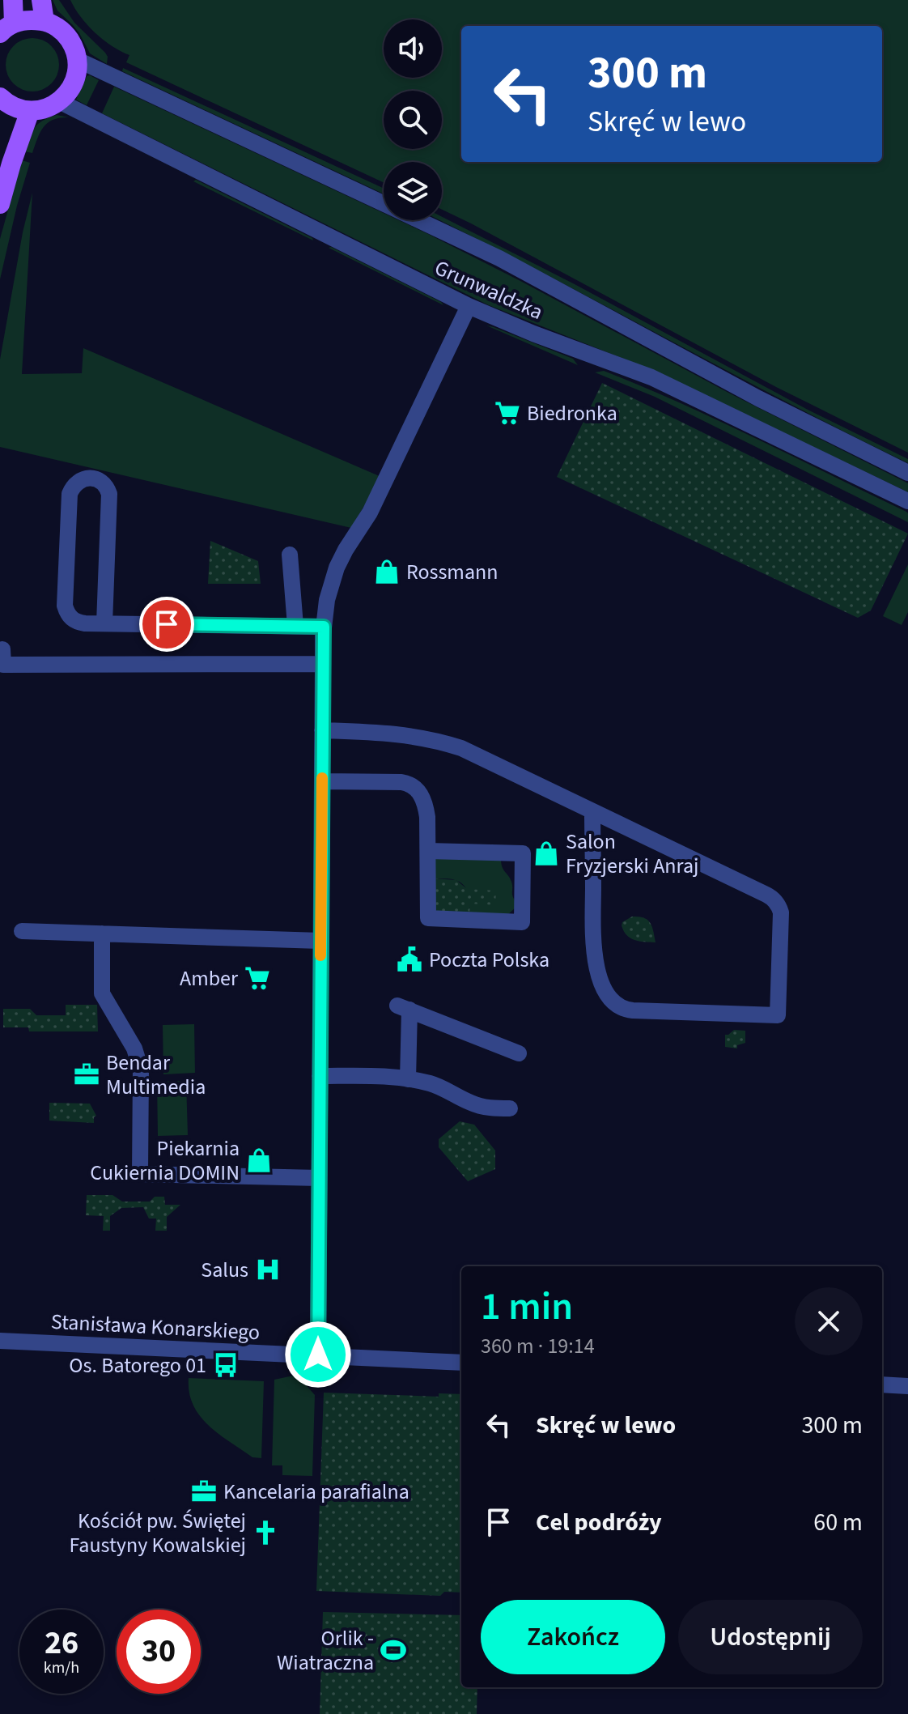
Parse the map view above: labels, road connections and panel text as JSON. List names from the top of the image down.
{
  "streets": {
    "street": ["Grunwaldzka", "Stanisława Konarskiego"]
  },
  "places": {
    "supermarket": ["Biedronka", "Amber"],
    "shop": ["Rossmann", "Salon Fryzjerski Anraj", "Piekarnia Cukiernia DOMIN"],
    "public building": ["Poczta Polska"],
    "office": ["Bendar Multimedia", "Kancelaria parafialna"],
    "hospital": ["Salus"],
    "bus stop": ["Os. Batorego 01"],
    "church": ["Kościół pw. Świętej Faustyny Kowalskiej"],
    "sports": ["Orlik - Wiatraczna"]
  },
  "page": {
    "turn": ["300 m", "Skręć w lewo"],
    "heading": ["1 min", "360 m · 19:14"],
    "list": [
      {
        "name": "Skręć w lewo",
        "value": "300 m"
      },
      {
        "name": "Cel podróży",
        "value": "60 m"
      }
    ],
    "buttons": ["Zakończ", "Udostępnij"],
    "speed": "26 km/h",
    "limit": "30"
  }
}
